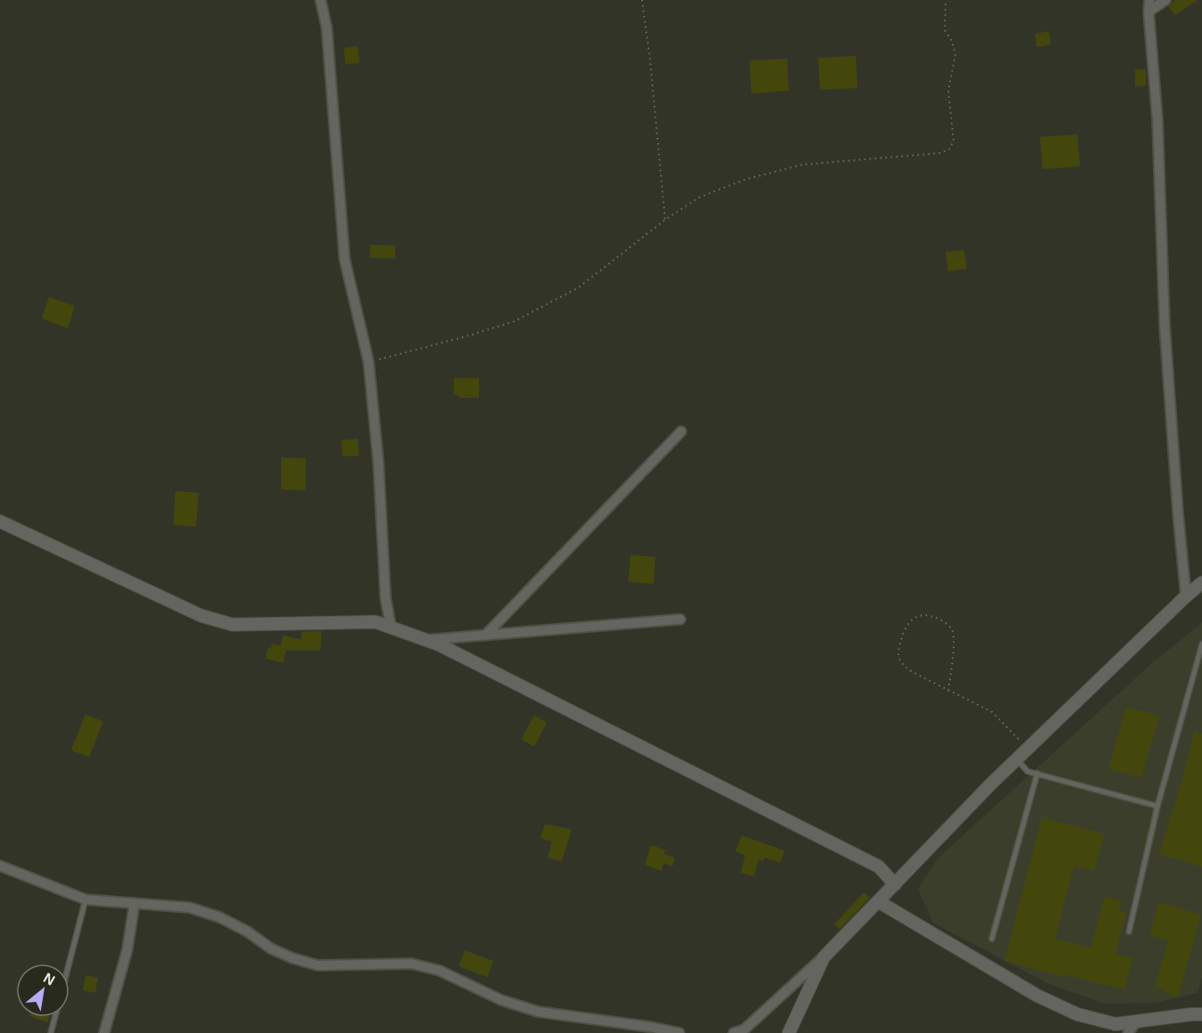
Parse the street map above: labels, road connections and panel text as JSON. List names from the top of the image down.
{
  "north": "top right"
}
